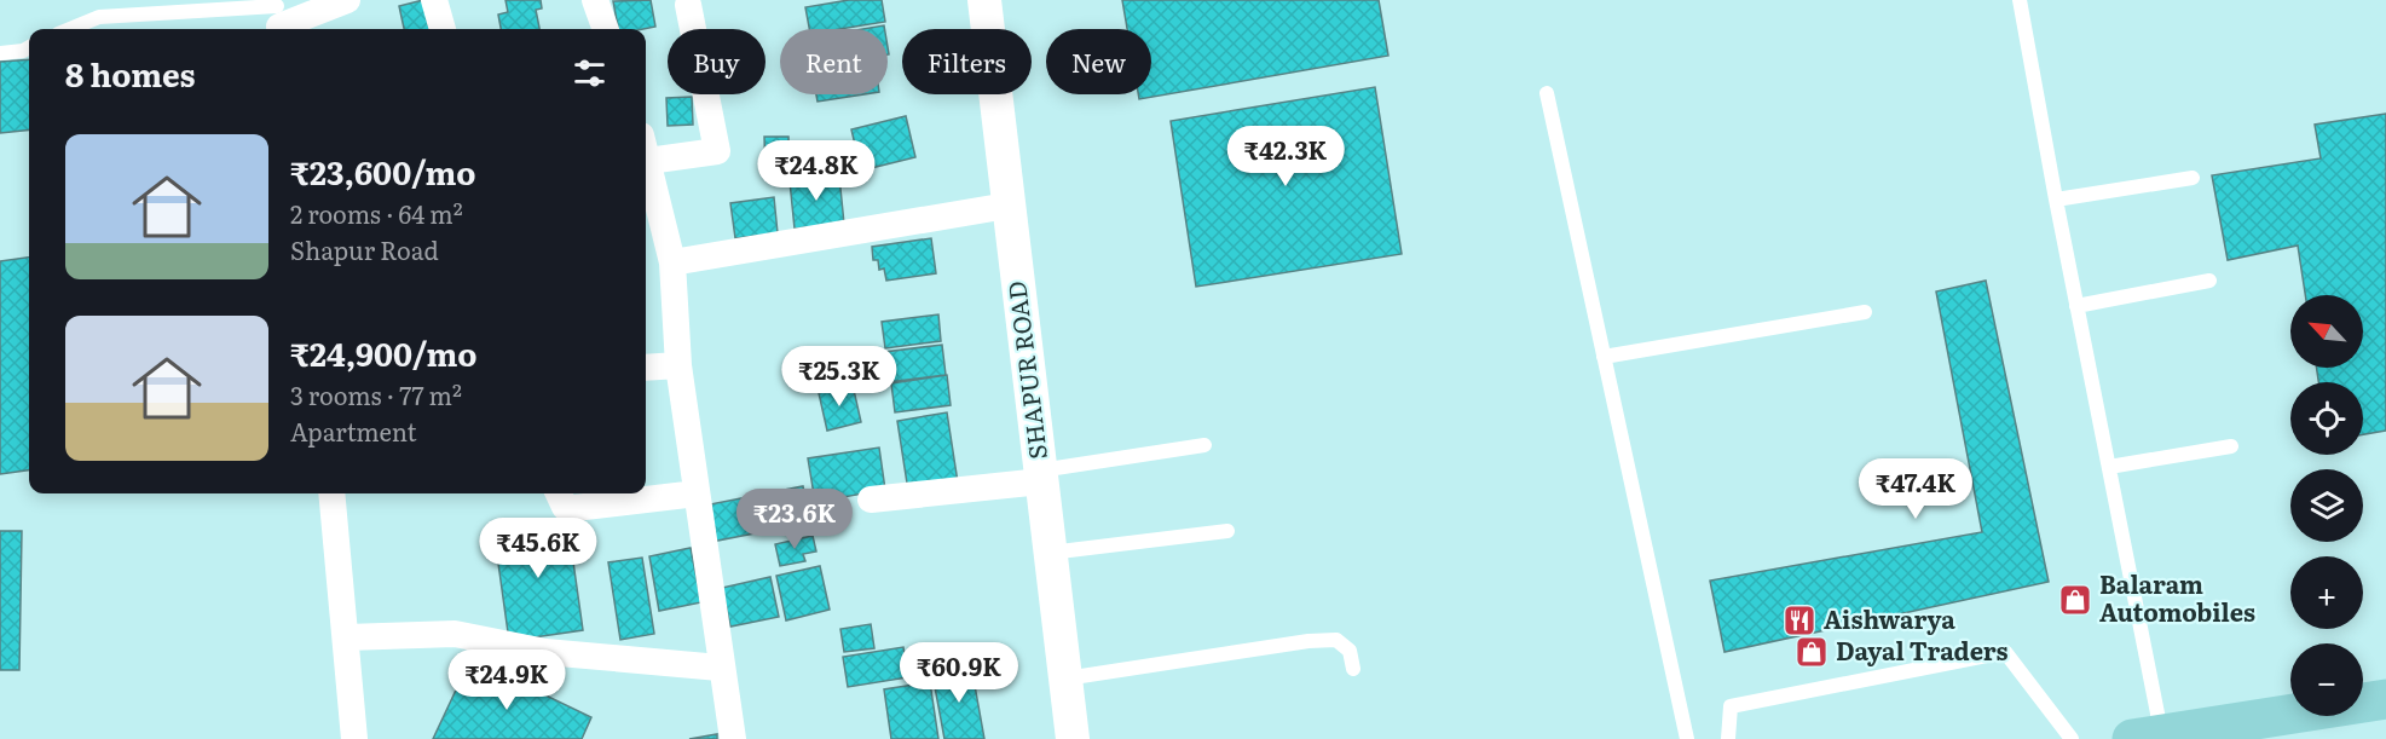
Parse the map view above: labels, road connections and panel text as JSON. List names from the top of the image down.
{
  "streets": {
    "street": ["SHAPUR ROAD"]
  },
  "places": {
    "shop": ["Balaram Automobiles", "Dayal Traders"],
    "restaurant": ["Aishwarya"]
  },
  "north": "top left",
  "page": {
    "chip": [
      "Buy",
      "Rent",
      "Filters",
      "New"
    ],
    "heading": "8 homes",
    "list": [
      {
        "name": "₹23,600/mo",
        "note": "2 rooms · 64 m² · Shapur Road"
      },
      {
        "name": "₹24,900/mo",
        "note": "3 rooms · 77 m² · Apartment"
      }
    ],
    "price": [
      "₹42.3K",
      "₹24.8K",
      "₹25.3K",
      "₹47.4K",
      "₹23.6K",
      "₹45.6K",
      "₹60.9K",
      "₹24.9K"
    ],
    "map_buttons": ["+", "−"]
  }
}
